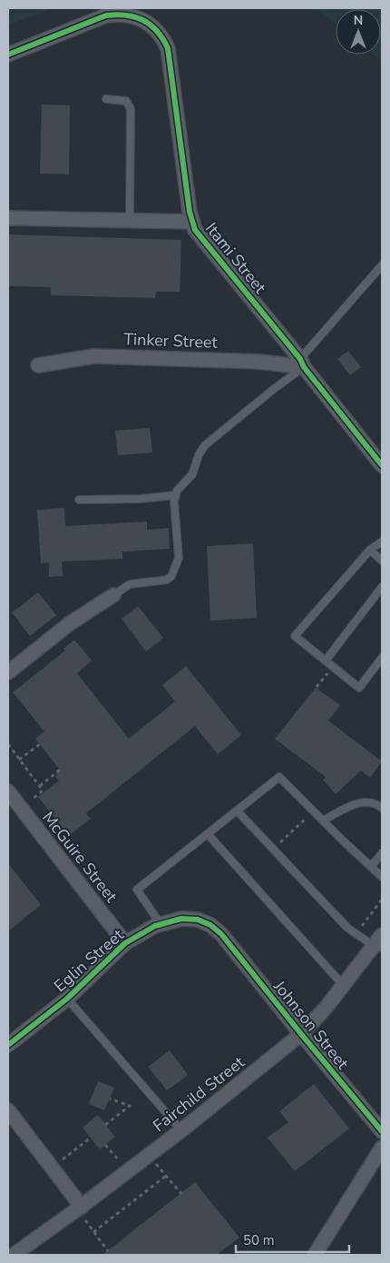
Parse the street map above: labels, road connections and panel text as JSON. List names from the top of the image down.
{
  "streets": {
    "street": [
      "Itami Street",
      "Tinker Street",
      "McGuire Street",
      "Eglin Street",
      "Johnson Street",
      "Fairchild Street"
    ]
  },
  "crossings": [
    ["Itami Street", "Tinker Street"],
    ["McGuire Street", "Eglin Street"],
    ["Eglin Street", "Johnson Street"],
    ["Johnson Street", "Fairchild Street"]
  ],
  "scale_bar": "50 m",
  "north": "top"
}
